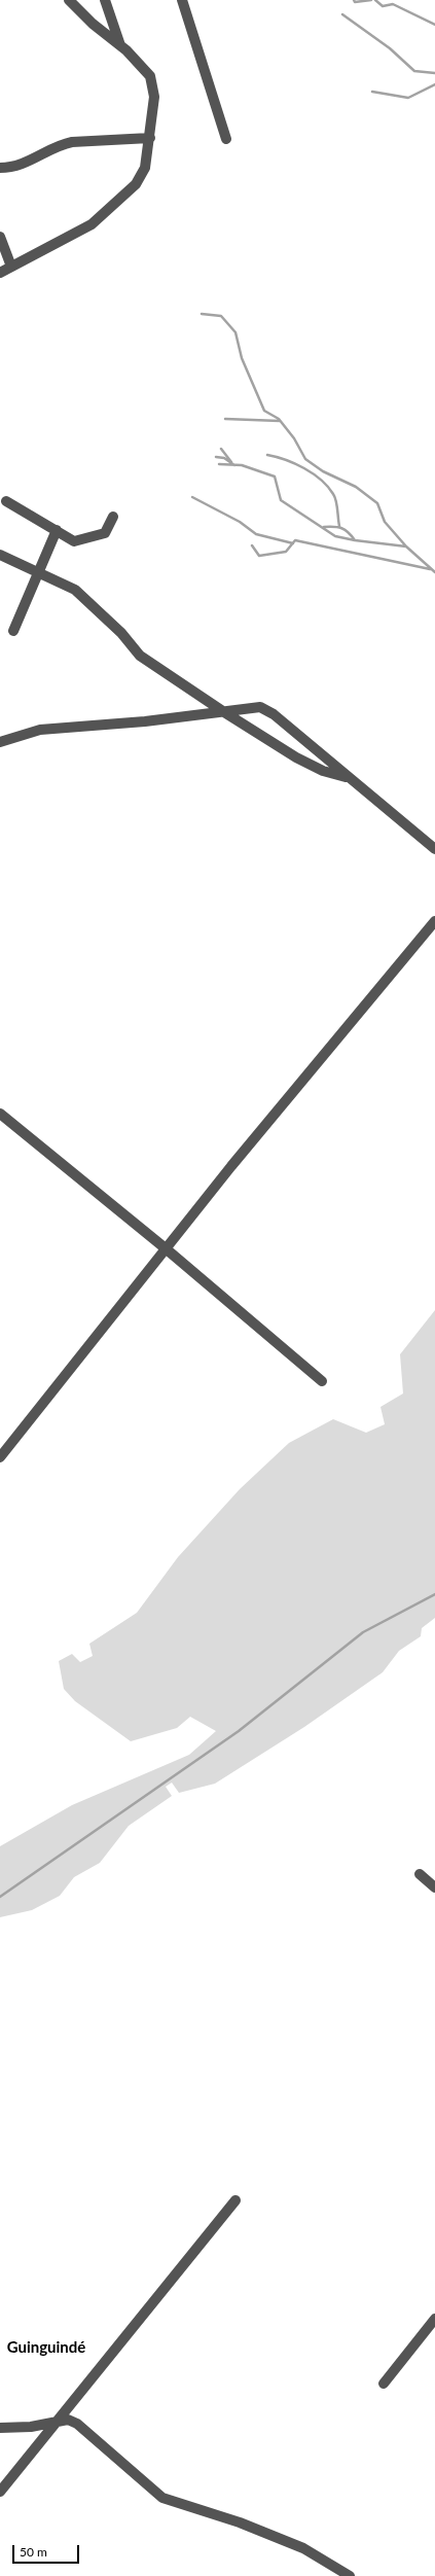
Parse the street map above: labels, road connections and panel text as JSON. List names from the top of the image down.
{
  "districts": ["Guinguindé"],
  "scale_bar": "50 m"
}
